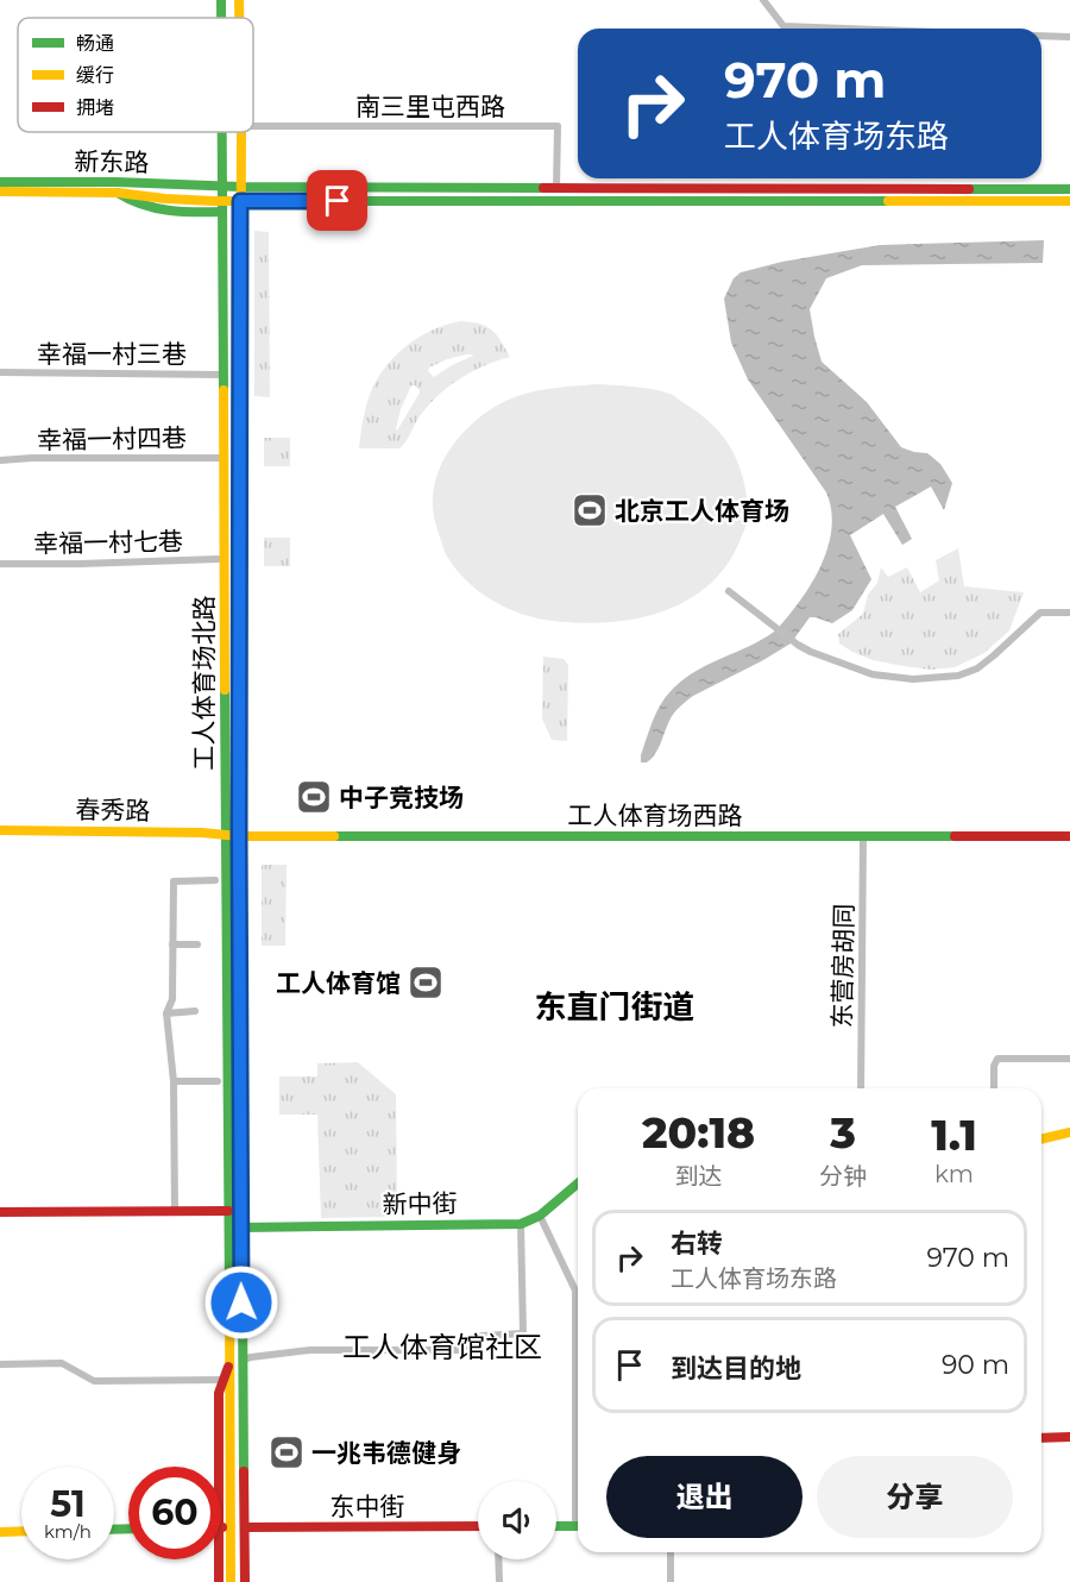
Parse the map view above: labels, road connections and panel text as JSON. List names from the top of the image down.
{
  "streets": {
    "main road": [
      "新东路",
      "工人体育场北路",
      "春秀路",
      "工人体育场西路",
      "新中街",
      "东中街"
    ],
    "street": [
      "南三里屯西路",
      "幸福一村三巷",
      "幸福一村四巷",
      "幸福一村七巷",
      "东营房胡同"
    ]
  },
  "crossings": [
    ["南三里屯西路", "新东路"],
    ["新东路", "工人体育场北路"],
    ["幸福一村三巷", "工人体育场北路"],
    ["幸福一村四巷", "工人体育场北路"],
    ["工人体育场北路", "春秀路"],
    ["工人体育场北路", "工人体育场西路"],
    ["工人体育场北路", "新中街"],
    ["工人体育场北路", "东中街"],
    ["春秀路", "工人体育场西路"],
    ["工人体育场西路", "东营房胡同"]
  ],
  "districts": ["东直门街道", "工人体育馆社区"],
  "places": {
    "sports": [
      "北京工人体育场",
      "中子竞技场",
      "工人体育馆",
      "一兆韦德健身"
    ]
  },
  "legend": ["畅通", "缓行", "拥堵"],
  "page": {
    "turn": ["970 m", "工人体育场东路"],
    "eta": [
      "20:18",
      "到达",
      "3",
      "分钟",
      "1.1",
      "km"
    ],
    "list": [
      {
        "name": "右转",
        "note": "工人体育场东路",
        "value": "970 m"
      },
      {
        "name": "到达目的地",
        "value": "90 m"
      }
    ],
    "buttons": ["退出", "分享"],
    "speed": "51 km/h",
    "limit": "60"
  }
}
